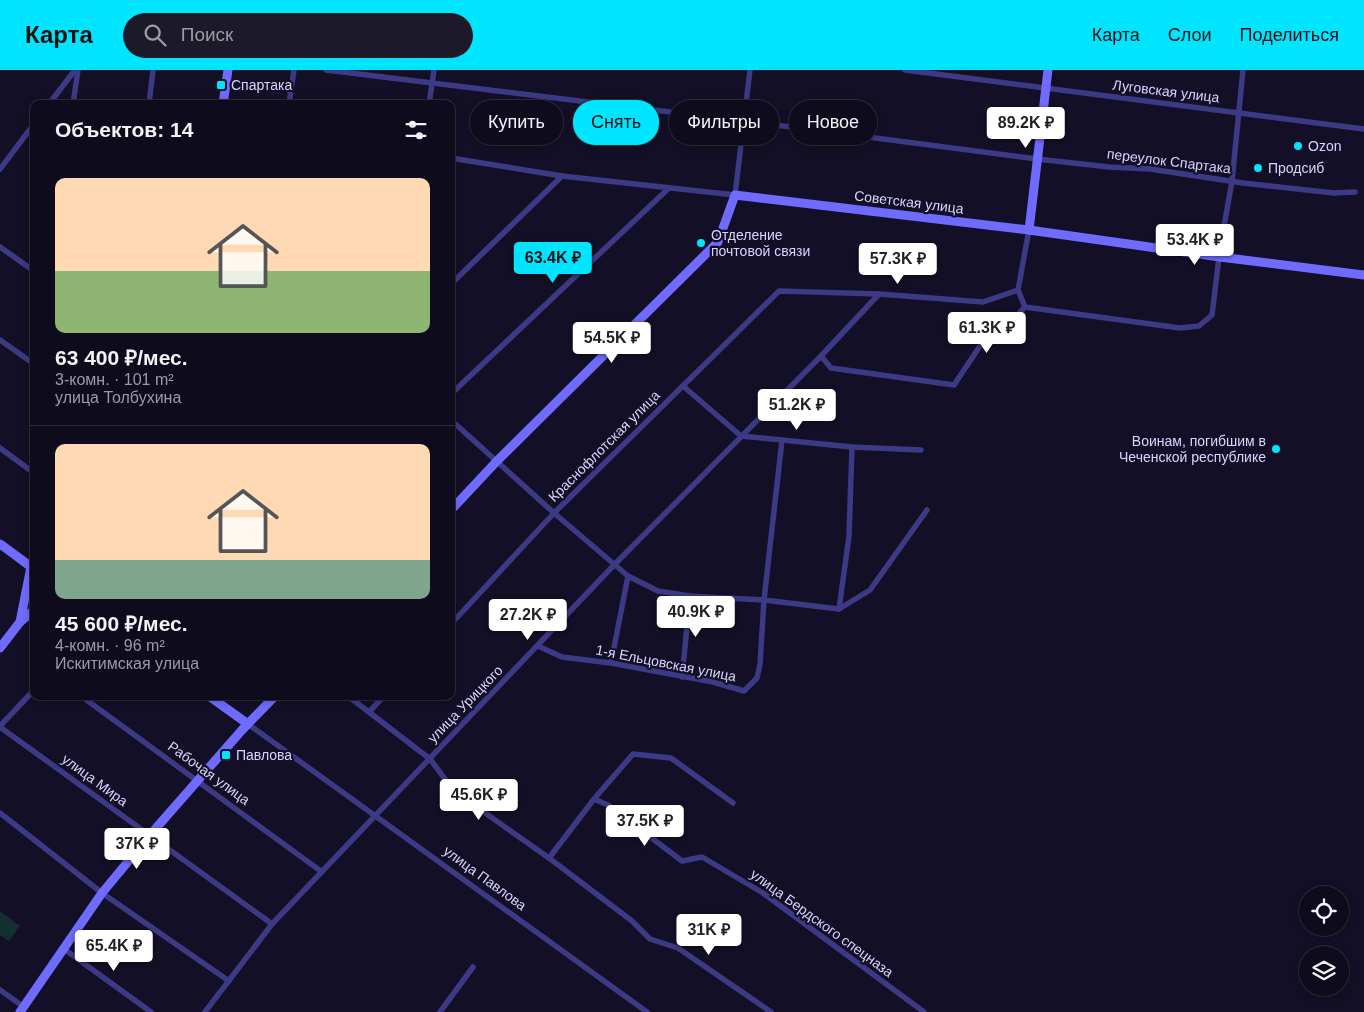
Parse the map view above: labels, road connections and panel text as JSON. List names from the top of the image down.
{
  "streets": {
    "street": [
      "Луговская улица",
      "переулок Спартака",
      "Советская улица",
      "Краснофлотская улица",
      "1-я Ельцовская улица",
      "улица Урицкого",
      "Рабочая улица",
      "улица Мира",
      "улица Павлова",
      "улица Бердского спецназа"
    ]
  },
  "crossings": [
    ["Краснофлотская улица", "улица Урицкого"],
    ["1-я Ельцовская улица", "улица Урицкого"],
    ["улица Урицкого", "Рабочая улица"],
    ["улица Урицкого", "улица Мира"],
    ["улица Урицкого", "улица Павлова"]
  ],
  "places": {
    "transit": ["Спартака", "Павлова"],
    "other": [
      "Ozon",
      "Продсиб",
      "Отделение почтовой связи",
      "Воинам, погибшим в Чеченской республике"
    ]
  },
  "page": {
    "header": "Карта",
    "search": "Поиск",
    "nav": ["Карта", "Слои", "Поделиться"],
    "chip": [
      "Купить",
      "Снять",
      "Фильтры",
      "Новое"
    ],
    "heading": "Объектов: 14",
    "price": [
      "89.2K ₽",
      "53.4K ₽",
      "63.4K ₽",
      "57.3K ₽",
      "61.3K ₽",
      "54.5K ₽",
      "51.2K ₽",
      "40.9K ₽",
      "27.2K ₽",
      "45.6K ₽",
      "37.5K ₽",
      "37K ₽",
      "31K ₽",
      "65.4K ₽"
    ],
    "list": [
      {
        "name": "63 400 ₽/мес.",
        "note": "3-комн. · 101 m² · улица Толбухина"
      },
      {
        "name": "45 600 ₽/мес.",
        "note": "4-комн. · 96 m² · Искитимская улица"
      }
    ]
  }
}
